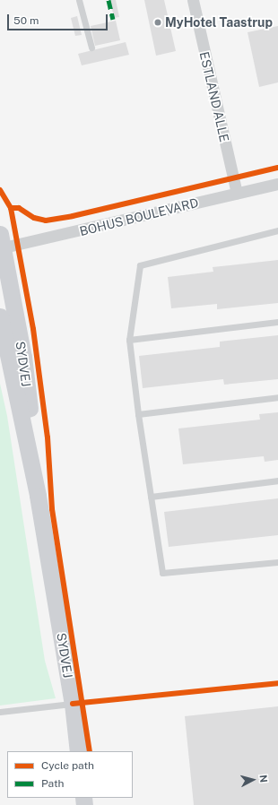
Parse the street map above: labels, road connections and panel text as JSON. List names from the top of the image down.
{
  "streets": {
    "main road": ["SYDVEJ"],
    "street": ["ESTLAND ALLE", "BOHUS BOULEVARD"]
  },
  "crossings": [
    ["ESTLAND ALLE", "BOHUS BOULEVARD"],
    ["BOHUS BOULEVARD", "SYDVEJ"]
  ],
  "places": ["MyHotel Taastrup"],
  "legend": ["Cycle path", "Path"],
  "scale_bar": "50 m",
  "north": "right"
}
